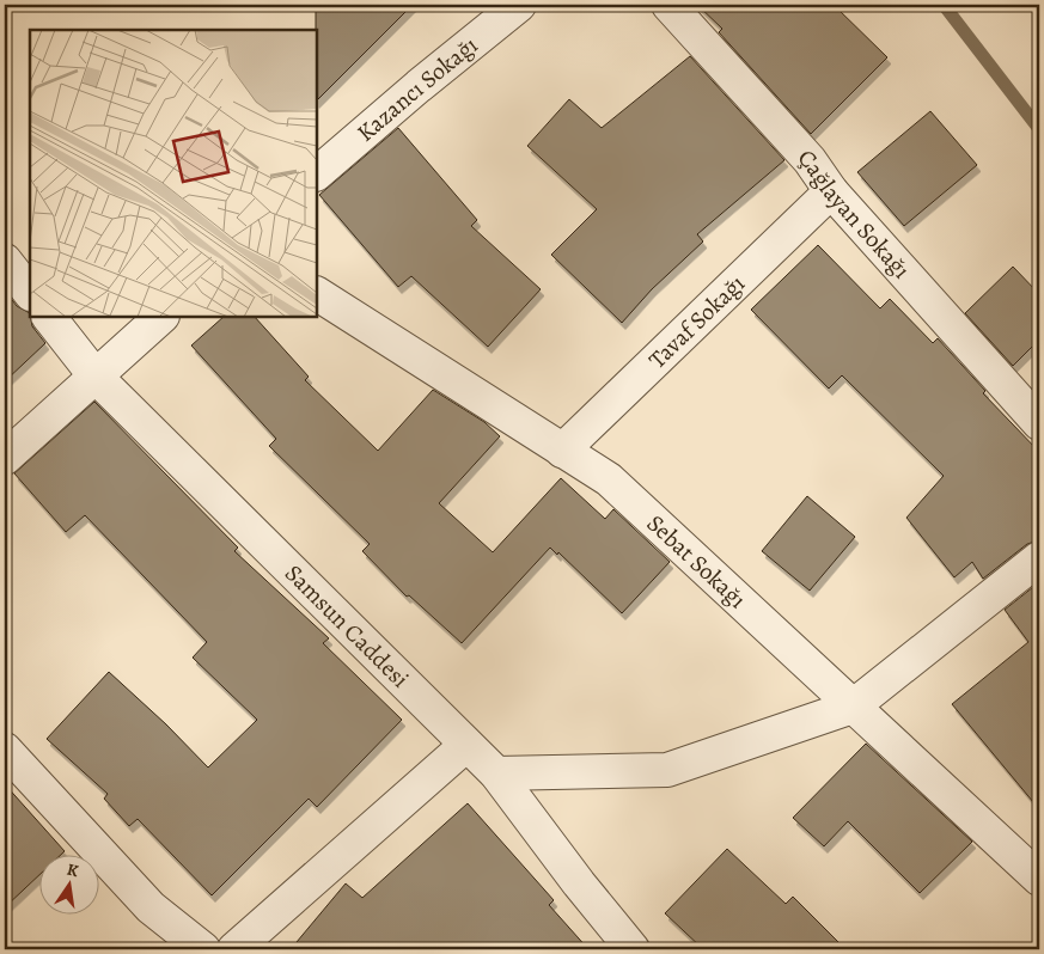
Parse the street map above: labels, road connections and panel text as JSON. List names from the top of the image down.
{
  "streets": {
    "street": [
      "Kazancı Sokağı",
      "Çağlayan Sokağı",
      "Tavaf Sokağı",
      "Sebat Sokağı",
      "Samsun Caddesi"
    ]
  },
  "crossings": [
    ["Çağlayan Sokağı", "Tavaf Sokağı"],
    ["Tavaf Sokağı", "Sebat Sokağı"]
  ],
  "north": "top"
}
